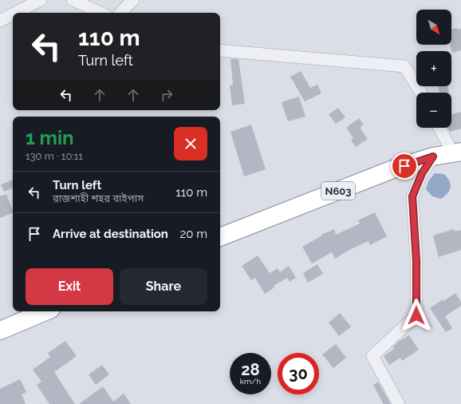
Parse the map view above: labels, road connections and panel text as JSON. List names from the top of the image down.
{
  "streets": {
    "highway": ["N603"]
  },
  "north": "bottom right",
  "page": {
    "map_buttons": ["+", "−"],
    "turn": ["110 m", "Turn left"],
    "heading": ["1 min", "130 m · 10:11"],
    "list": [
      {
        "name": "Turn left",
        "note": "রাজশাহী শহর বাইপাস",
        "value": "110 m"
      },
      {
        "name": "Arrive at destination",
        "value": "20 m"
      }
    ],
    "buttons": ["Exit", "Share"],
    "speed": "28 km/h",
    "limit": "30"
  }
}
